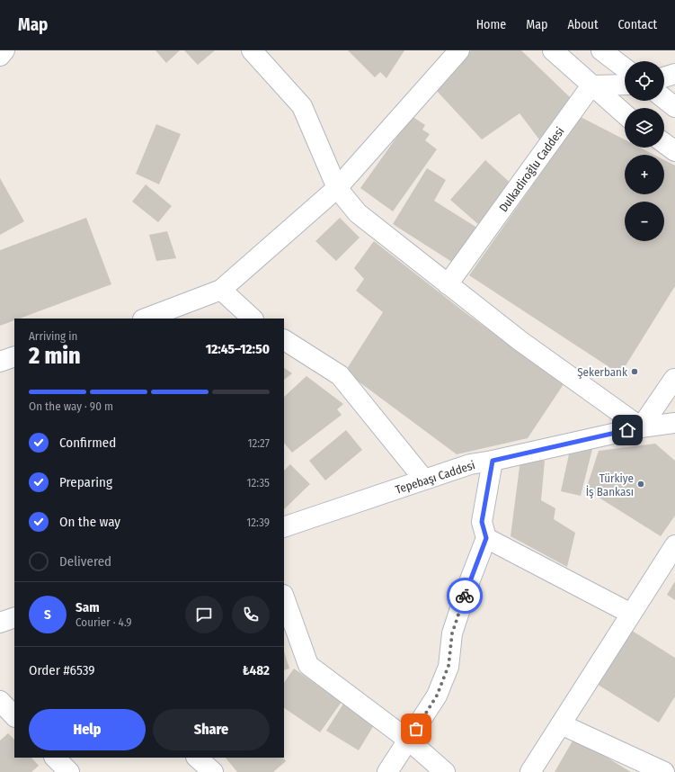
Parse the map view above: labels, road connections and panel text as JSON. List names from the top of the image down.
{
  "streets": {
    "street": ["Dulkadiroğlu Caddesi", "Tepebaşı Caddesi"]
  },
  "places": ["Şekerbank", "Türkiye İş Bankası"],
  "page": {
    "header": "Map",
    "nav": [
      "Home",
      "Map",
      "About",
      "Contact"
    ],
    "map_buttons": ["+", "−"],
    "heading": ["2 min", "Arriving in", "12:45–12:50"],
    "panel": [
      "Sam",
      "Courier · 4.9",
      "Order #6539",
      "₺482"
    ],
    "bar": "On the way · 90 m",
    "list": [
      ["Confirmed", "12:27"],
      ["Preparing", "12:35"],
      ["On the way", "12:39"],
      "Delivered"
    ],
    "round": "S",
    "buttons": ["Help", "Share"]
  }
}
